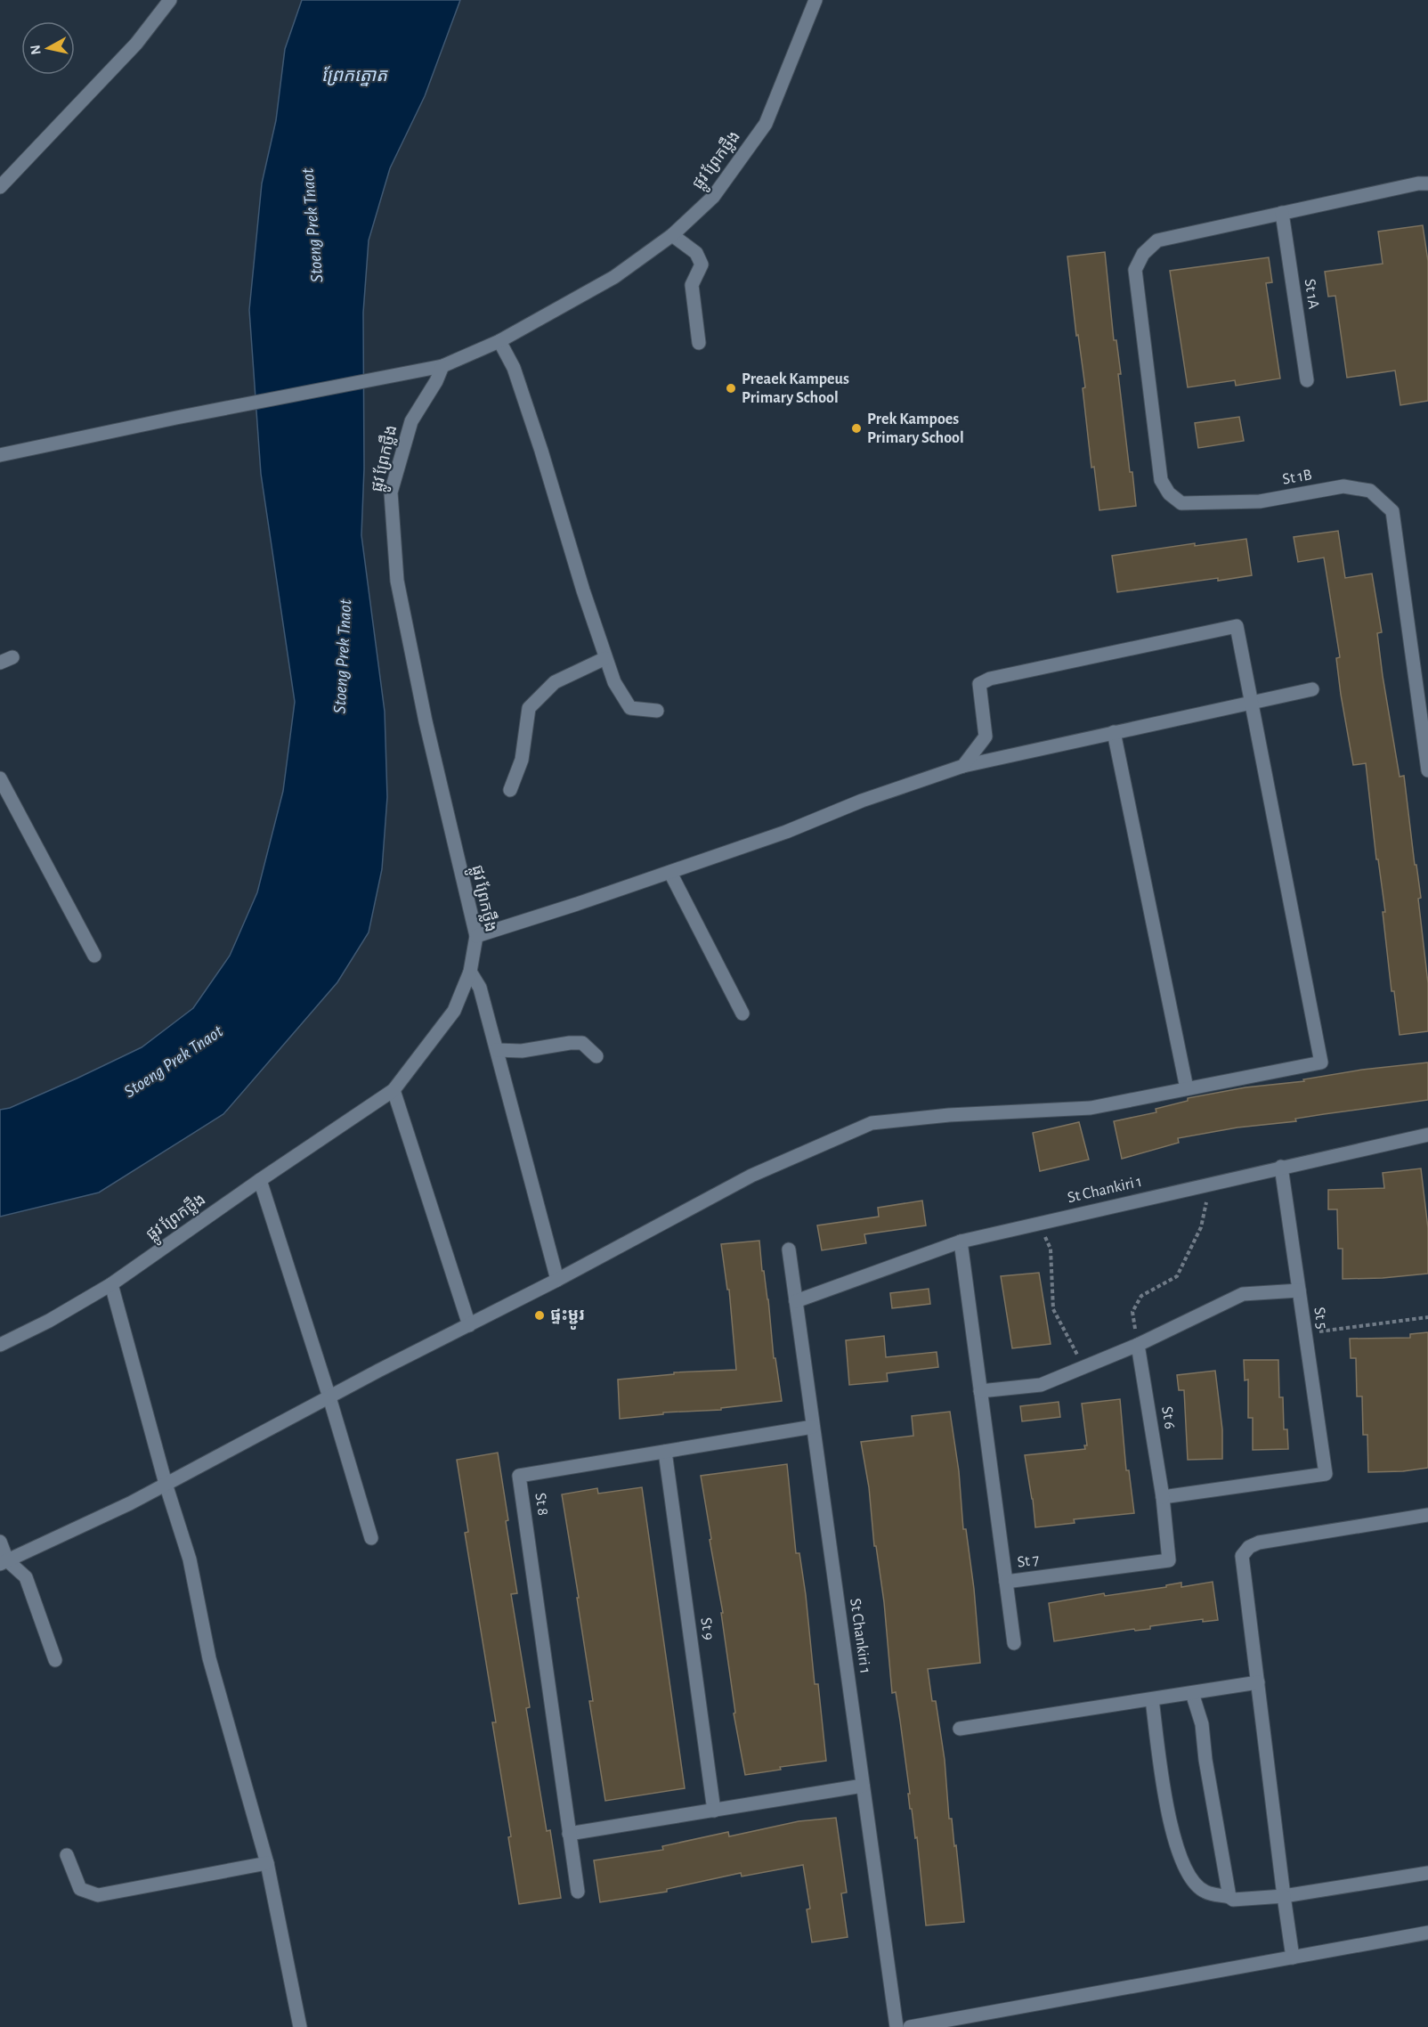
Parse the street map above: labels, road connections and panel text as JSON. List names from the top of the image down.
{
  "streets": {
    "street": [
      "ផ្លូវ ព្រែកថ្លឹង",
      "St 1A",
      "St 1B",
      "St Chankiri 1",
      "St 5",
      "St 6",
      "St 8",
      "St 7",
      "St 9"
    ]
  },
  "crossings": [
    ["St 1A", "St 1B"],
    ["St Chankiri 1", "St 5"],
    ["St Chankiri 1", "St 8"],
    ["St Chankiri 1", "St 7"],
    ["St 5", "St 6"],
    ["St 5", "St 7"],
    ["St 6", "St 7"],
    ["St 8", "St 9"]
  ],
  "water": ["ព្រែកត្នោត", "Stoeng Prek Tnaot"],
  "places": ["Preaek Kampeus Primary School", "Prek Kampoes Primary School", "ផ្ទះម្ជូរ"],
  "north": "left"
}
